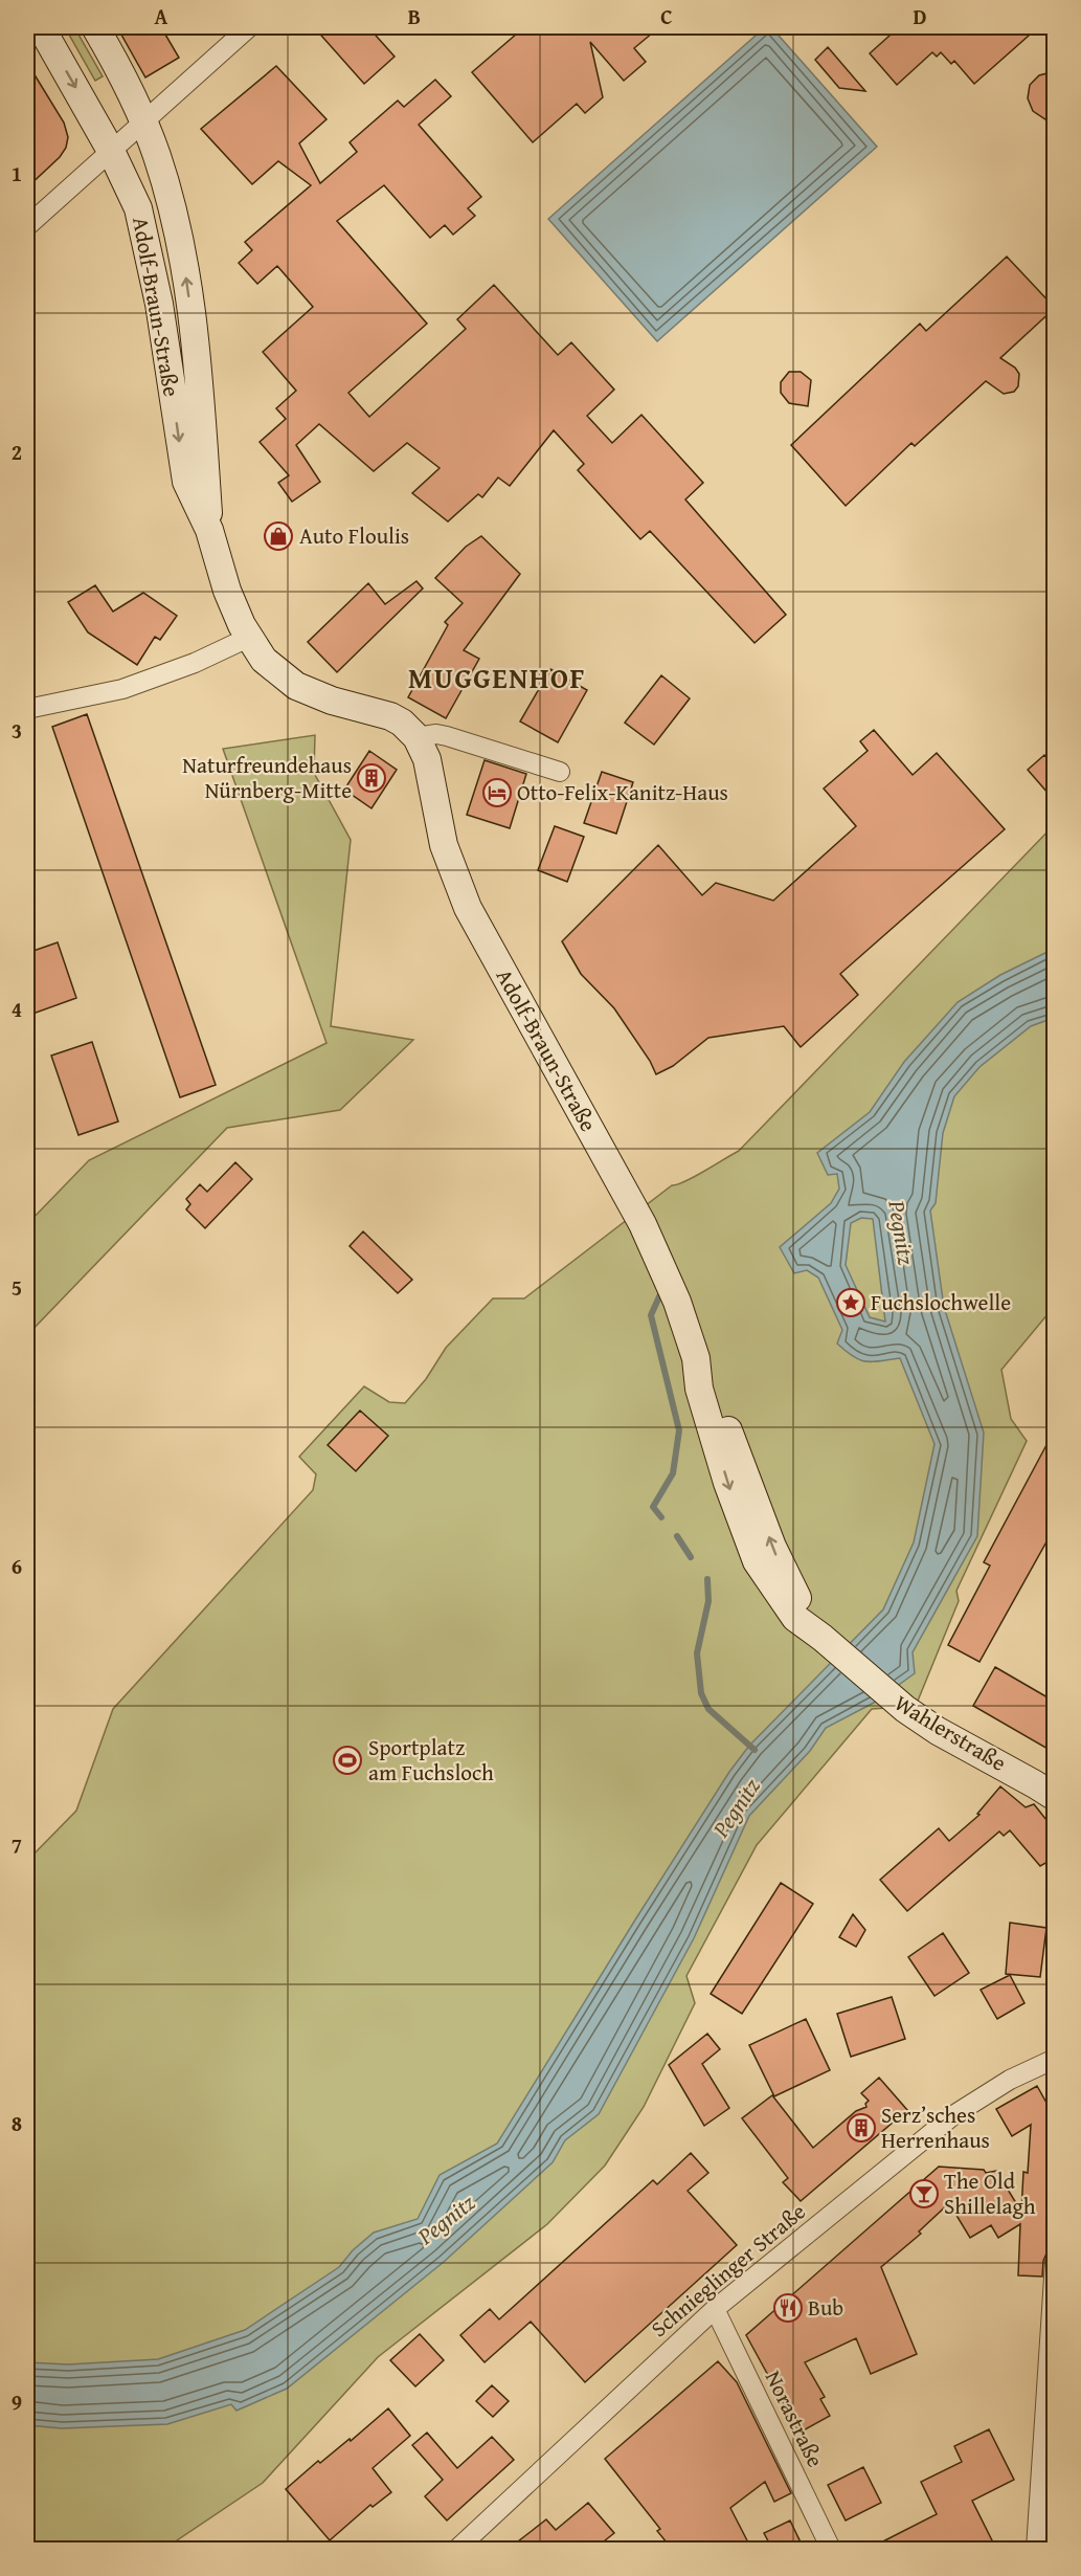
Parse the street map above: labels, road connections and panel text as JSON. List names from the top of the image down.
{
  "streets": {
    "main road": ["Adolf-Braun-Straße", "Wahlerstraße"],
    "street": ["Schnieglinger Straße", "Norastraße"]
  },
  "crossings": [
    ["Adolf-Braun-Straße", "Wahlerstraße"],
    ["Schnieglinger Straße", "Norastraße"]
  ],
  "districts": ["MUGGENHOF"],
  "water": ["Pegnitz"],
  "places": {
    "shop": ["Auto Floulis"],
    "building": ["Naturfreundehaus Nürnberg-Mitte", "Serz’sches Herrenhaus"],
    "hotel": ["Otto-Felix-Kanitz-Haus"],
    "place": ["Fuchslochwelle"],
    "sports": ["Sportplatz am Fuchsloch"],
    "bar": ["The Old Shillelagh"],
    "restaurant": ["Bub"]
  },
  "grid": {
    "columns": [
      "A",
      "B",
      "C",
      "D"
    ],
    "rows": [
      "1",
      "2",
      "3",
      "4",
      "5",
      "6",
      "7",
      "8",
      "9"
    ]
  }
}
